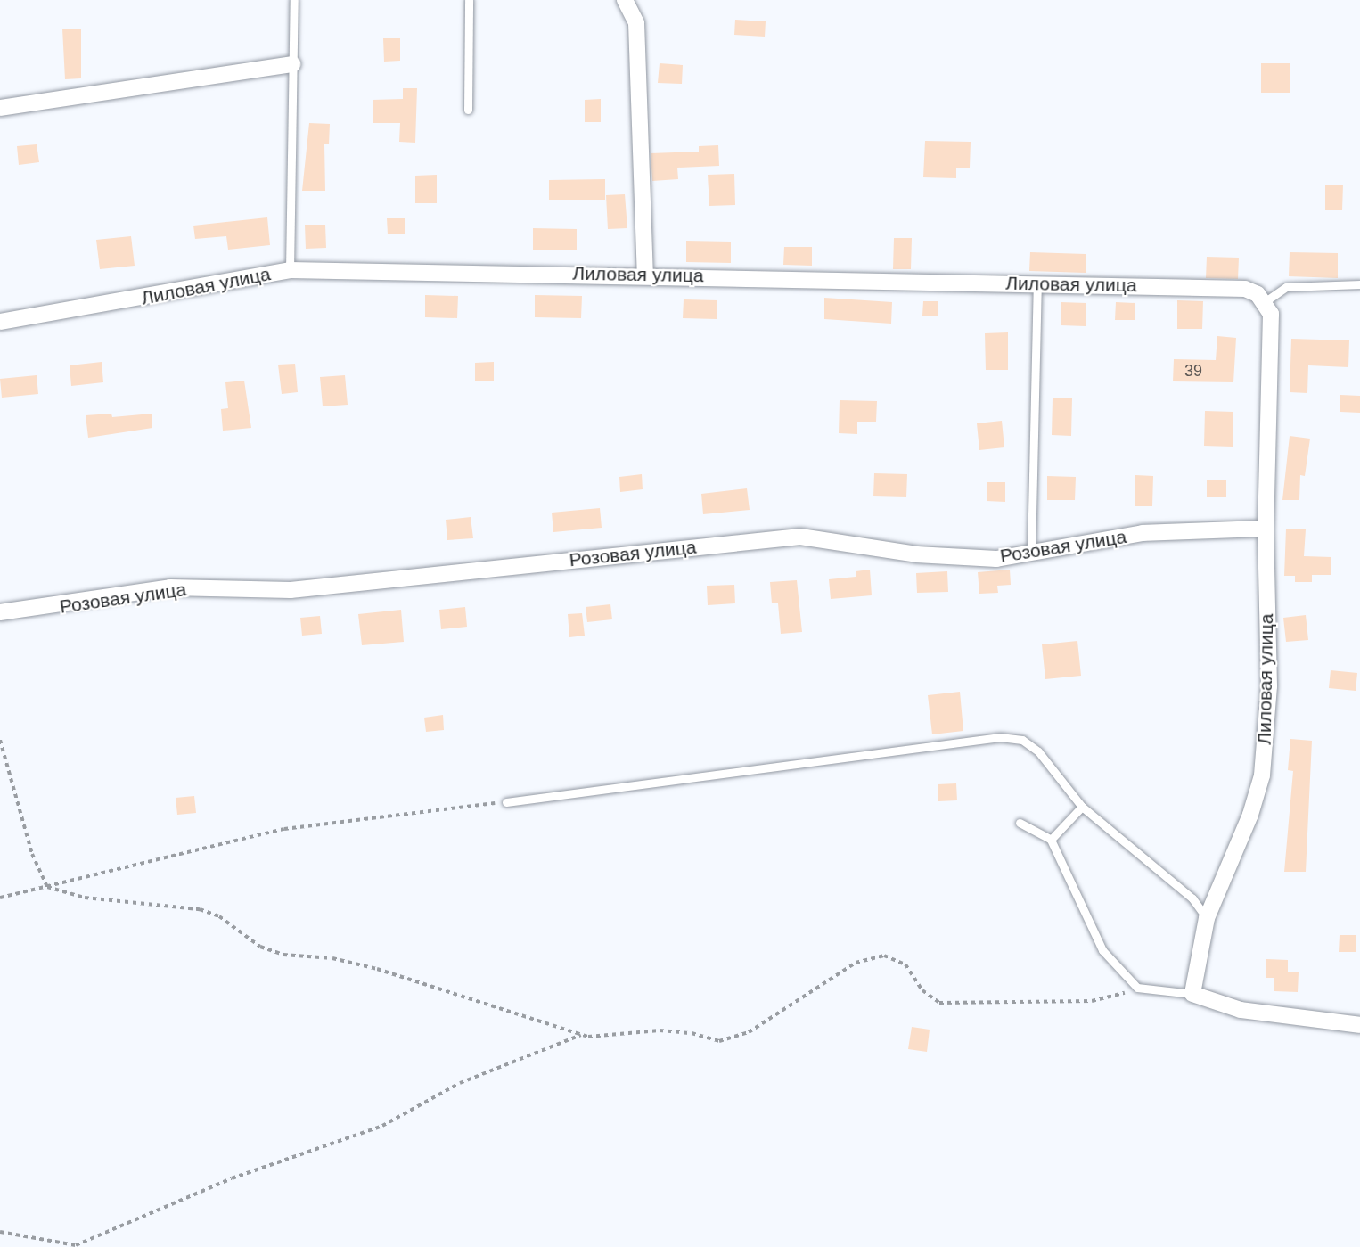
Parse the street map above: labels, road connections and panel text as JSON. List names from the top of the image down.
{
  "streets": {
    "street": ["Лиловая улица", "Розовая улица"]
  },
  "crossings": [
    ["Лиловая улица", "Розовая улица"]
  ],
  "house_numbers": ["39"]
}
